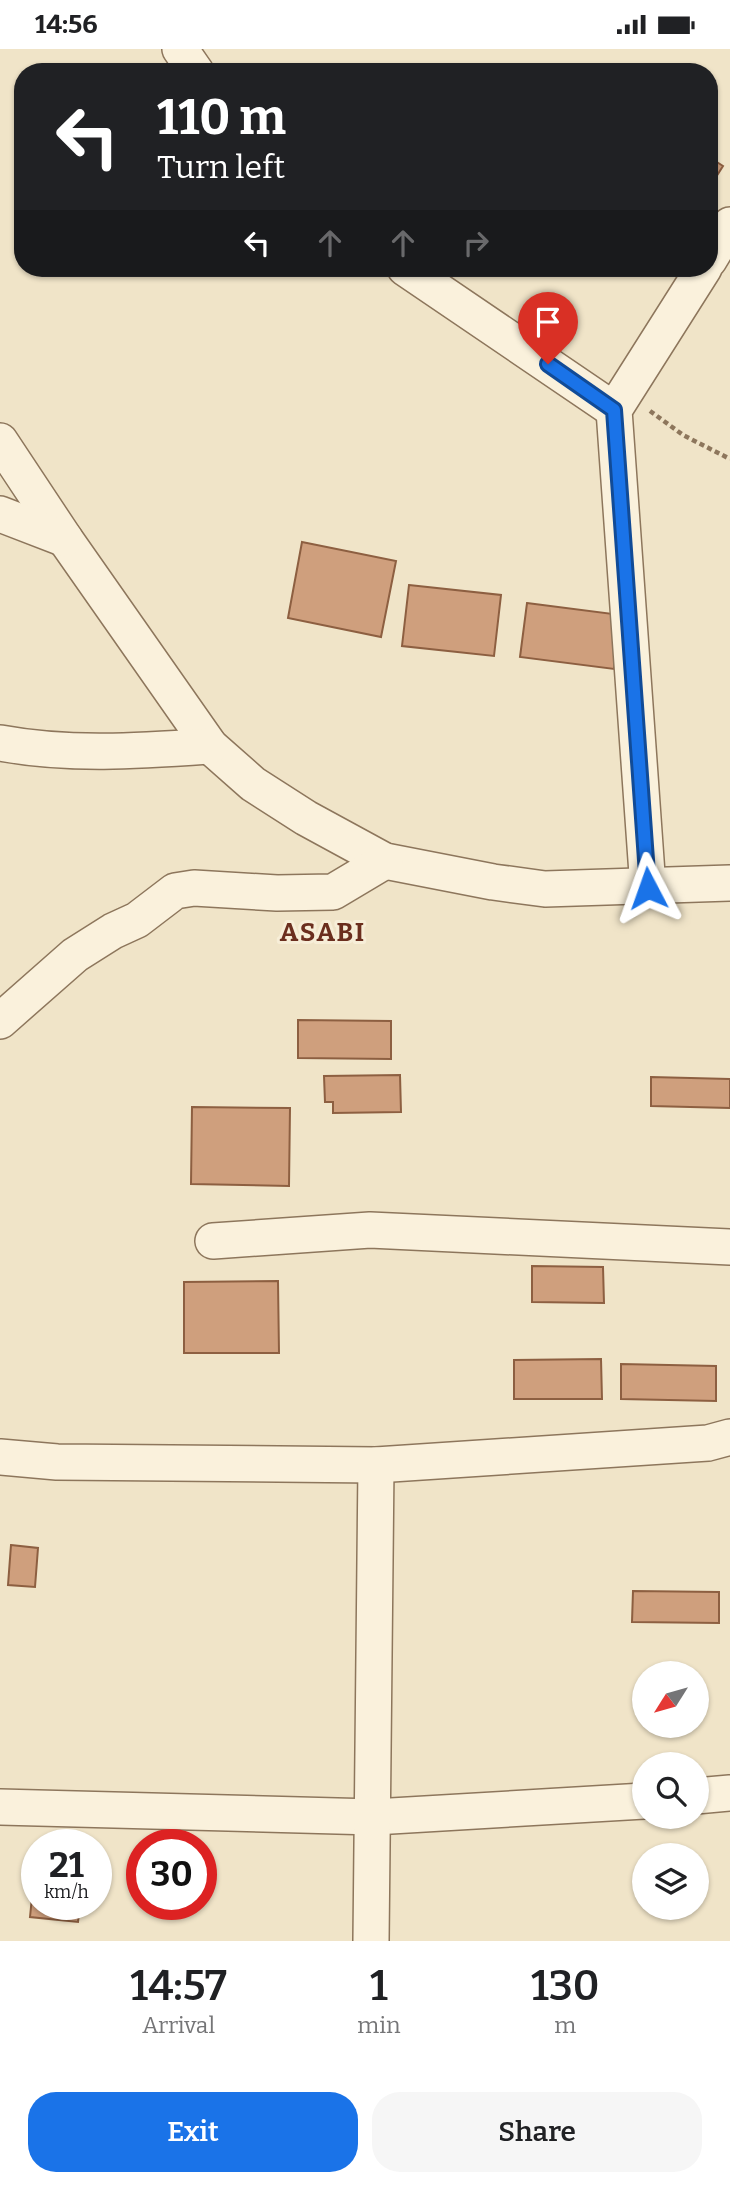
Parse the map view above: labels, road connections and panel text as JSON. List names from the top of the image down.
{
  "districts": ["ASABI"],
  "north": "bottom left",
  "page": {
    "status": "14:56",
    "turn": ["110 m", "Turn left"],
    "speed": "21 km/h",
    "limit": "30",
    "eta": [
      "14:57",
      "Arrival",
      "1",
      "min",
      "130",
      "m"
    ],
    "buttons": ["Exit", "Share"]
  }
}
